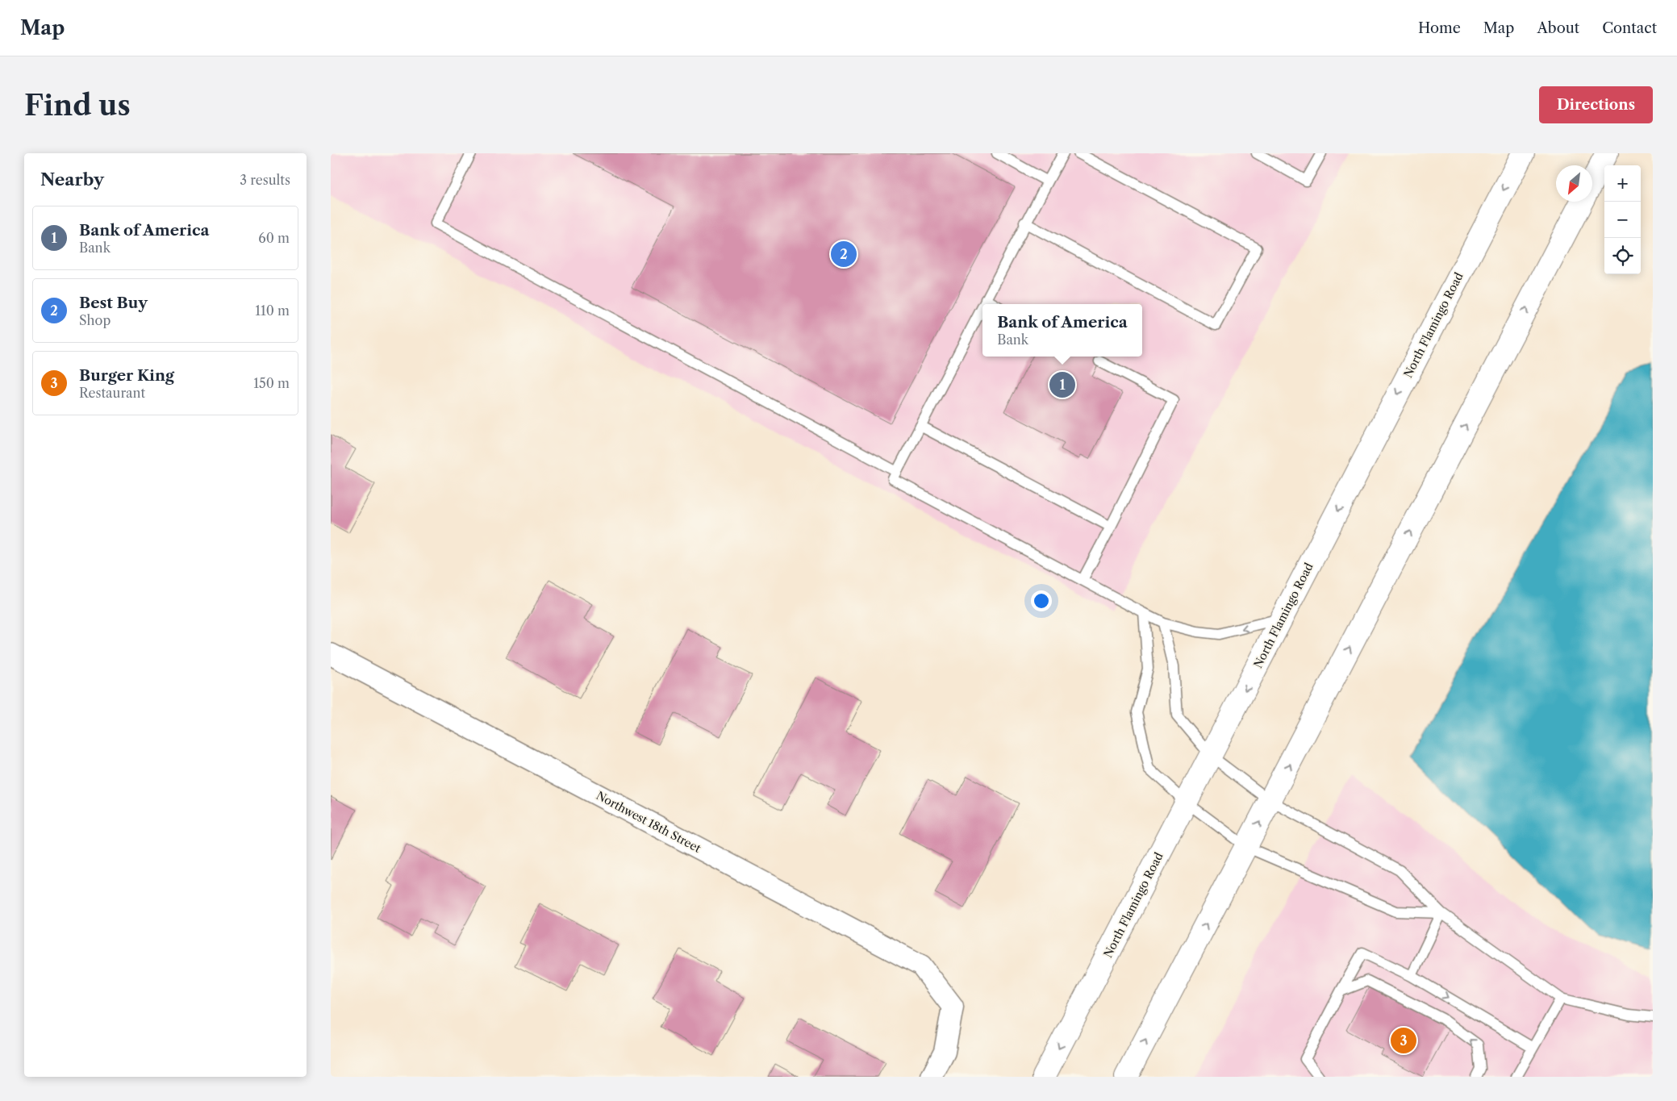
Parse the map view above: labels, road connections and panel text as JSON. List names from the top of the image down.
{
  "streets": {
    "highway": ["North Flamingo Road"],
    "street": ["Northwest 18th Street"]
  },
  "north": "bottom left",
  "page": {
    "header": "Map",
    "nav": [
      "Home",
      "Map",
      "About",
      "Contact"
    ],
    "buttons": "Directions",
    "title": "Find us",
    "heading": ["Nearby", "3 results"],
    "map_buttons": ["+", "−"],
    "list": [
      {
        "mark": "1",
        "name": "Bank of America",
        "note": "Bank",
        "value": "60 m"
      },
      {
        "mark": "2",
        "name": "Best Buy",
        "note": "Shop",
        "value": "110 m"
      },
      {
        "mark": "3",
        "name": "Burger King",
        "note": "Restaurant",
        "value": "150 m"
      }
    ],
    "pins": ["2", "1", "3"],
    "popup": ["Bank of America", "Bank"]
  }
}
